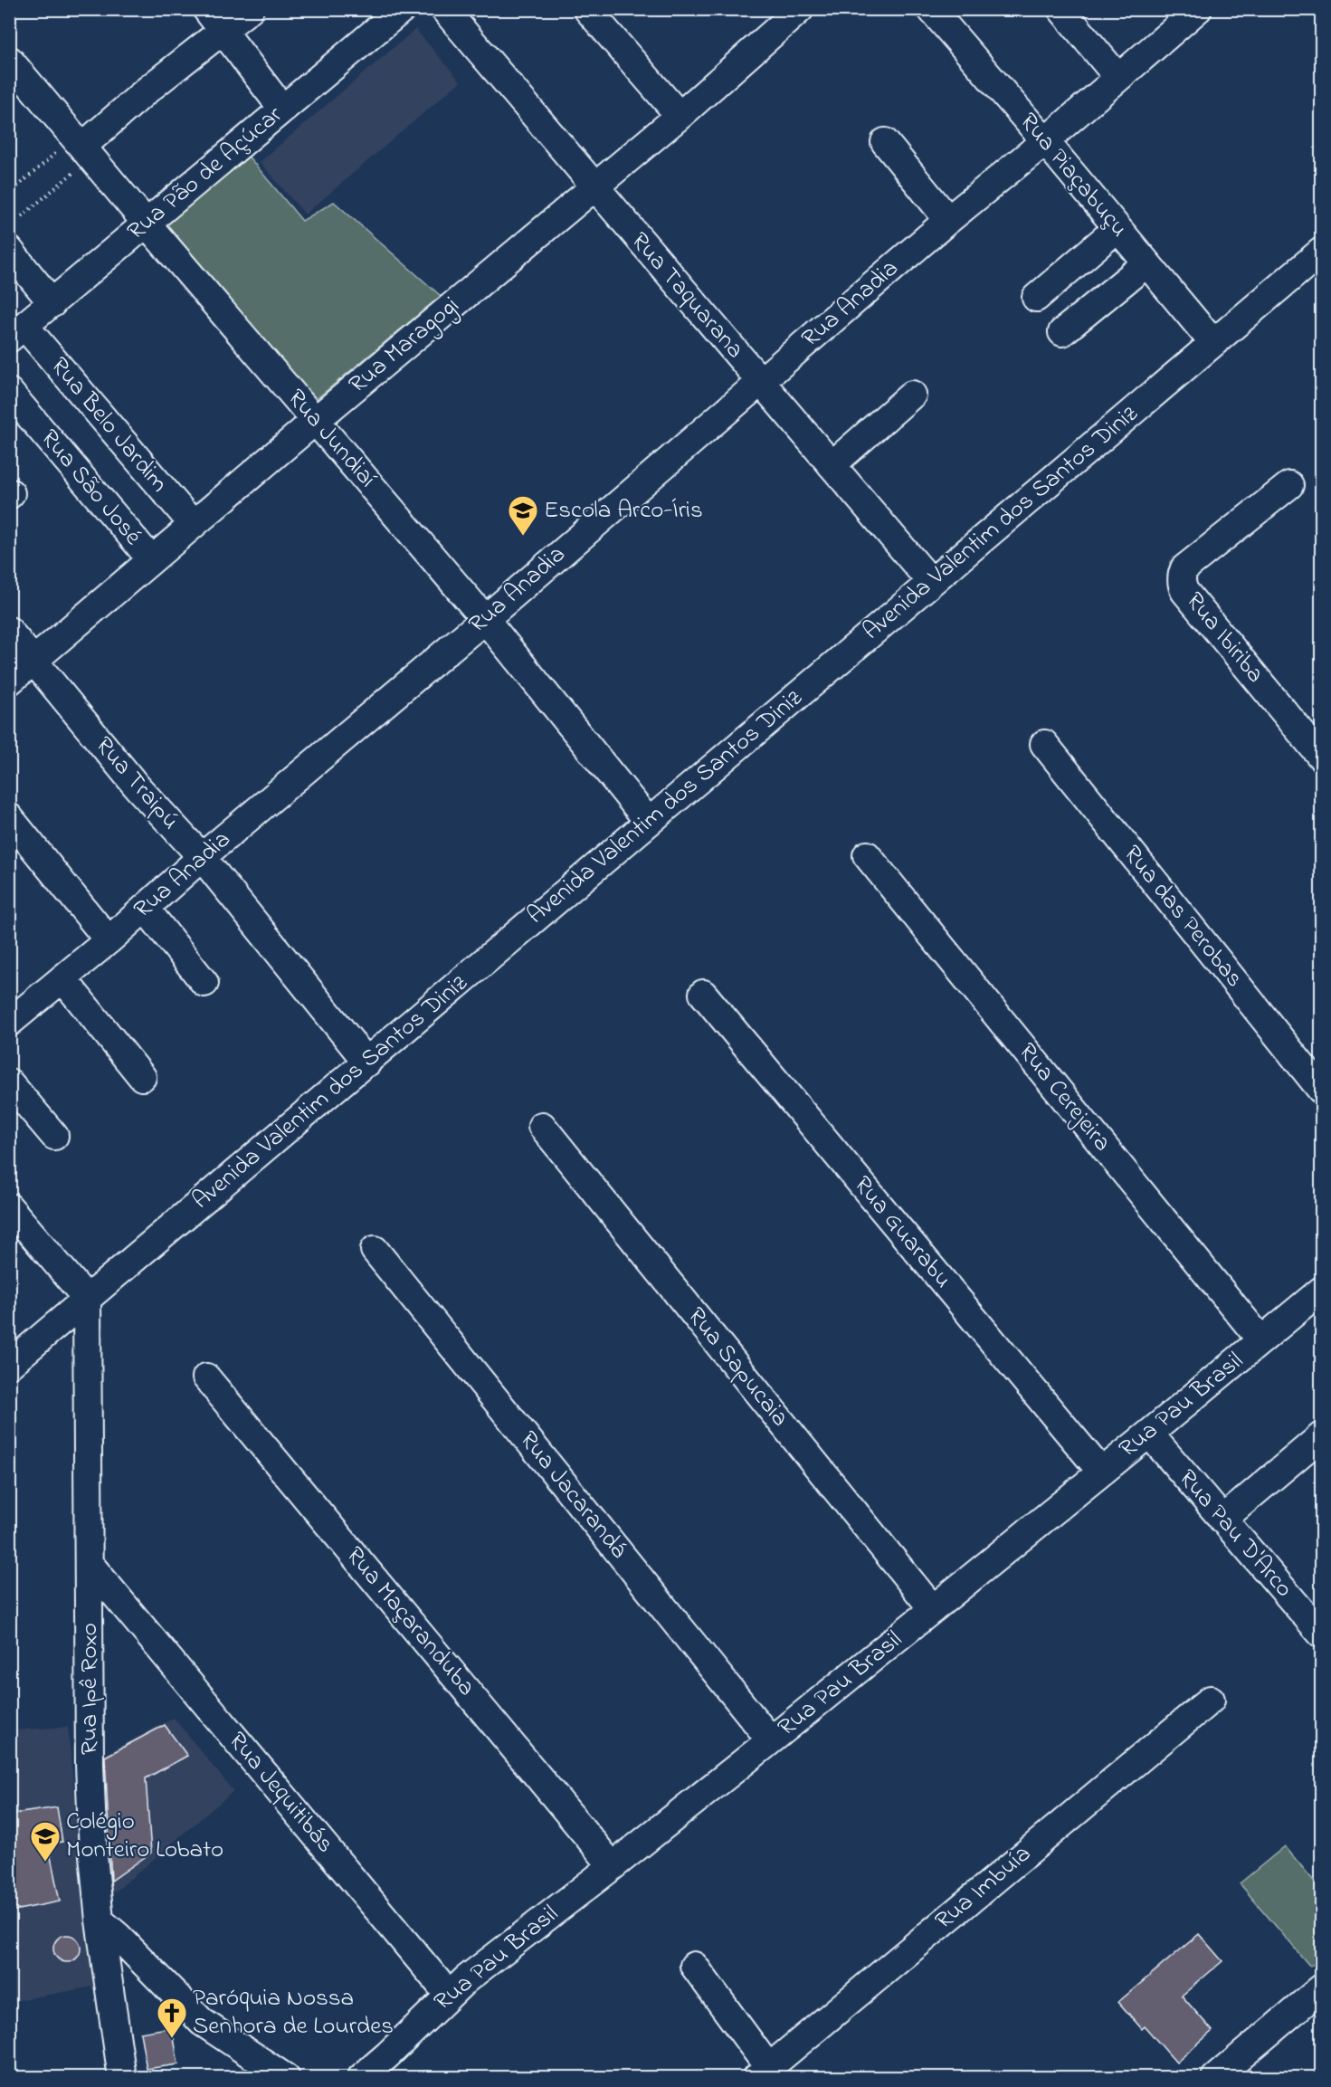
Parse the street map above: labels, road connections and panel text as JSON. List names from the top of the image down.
{
  "streets": {
    "street": [
      "Rua Pão de Açúcar",
      "Rua Piaçabuçu",
      "Rua Taquarana",
      "Rua Anadia",
      "Rua Maragogi",
      "Rua Belo Jardim",
      "Rua Jundiaí",
      "Rua São José",
      "Avenida Valentim dos Santos Diniz",
      "Rua Ibiriba",
      "Rua Traipú",
      "Rua das Perobas",
      "Rua Cerejeira",
      "Rua Guarabu",
      "Rua Sapucaia",
      "Rua Pau Brasil",
      "Rua Jacarandá",
      "Rua Pau D'Arco",
      "Rua Maçaranduba",
      "Rua Ipê Roxo",
      "Rua Jequitibás",
      "Rua Imbuía"
    ]
  },
  "crossings": [
    ["Rua Pão de Açúcar", "Rua Belo Jardim"],
    ["Rua Pão de Açúcar", "Rua Jundiaí"],
    ["Rua Piaçabuçu", "Rua Anadia"],
    ["Rua Piaçabuçu", "Avenida Valentim dos Santos Diniz"],
    ["Rua Taquarana", "Rua Anadia"],
    ["Rua Taquarana", "Rua Maragogi"],
    ["Rua Taquarana", "Avenida Valentim dos Santos Diniz"],
    ["Rua Anadia", "Rua Jundiaí"],
    ["Rua Anadia", "Rua Traipú"],
    ["Rua Maragogi", "Rua Belo Jardim"],
    ["Rua Maragogi", "Rua Jundiaí"],
    ["Rua Maragogi", "Rua São José"],
    ["Rua Maragogi", "Rua Traipú"],
    ["Rua Jundiaí", "Avenida Valentim dos Santos Diniz"],
    ["Avenida Valentim dos Santos Diniz", "Rua Traipú"],
    ["Avenida Valentim dos Santos Diniz", "Rua Jequitibás"],
    ["Rua Cerejeira", "Rua Pau Brasil"],
    ["Rua Guarabu", "Rua Pau Brasil"],
    ["Rua Sapucaia", "Rua Pau Brasil"],
    ["Rua Pau Brasil", "Rua Jacarandá"],
    ["Rua Pau Brasil", "Rua Pau D'Arco"],
    ["Rua Pau Brasil", "Rua Maçaranduba"],
    ["Rua Pau Brasil", "Rua Jequitibás"],
    ["Rua Ipê Roxo", "Rua Jequitibás"]
  ],
  "places": {
    "school or university": ["Escola Arco-Íris", "Colégio Monteiro Lobato"],
    "church": ["Paróquia Nossa Senhora de Lourdes"]
  }
}
